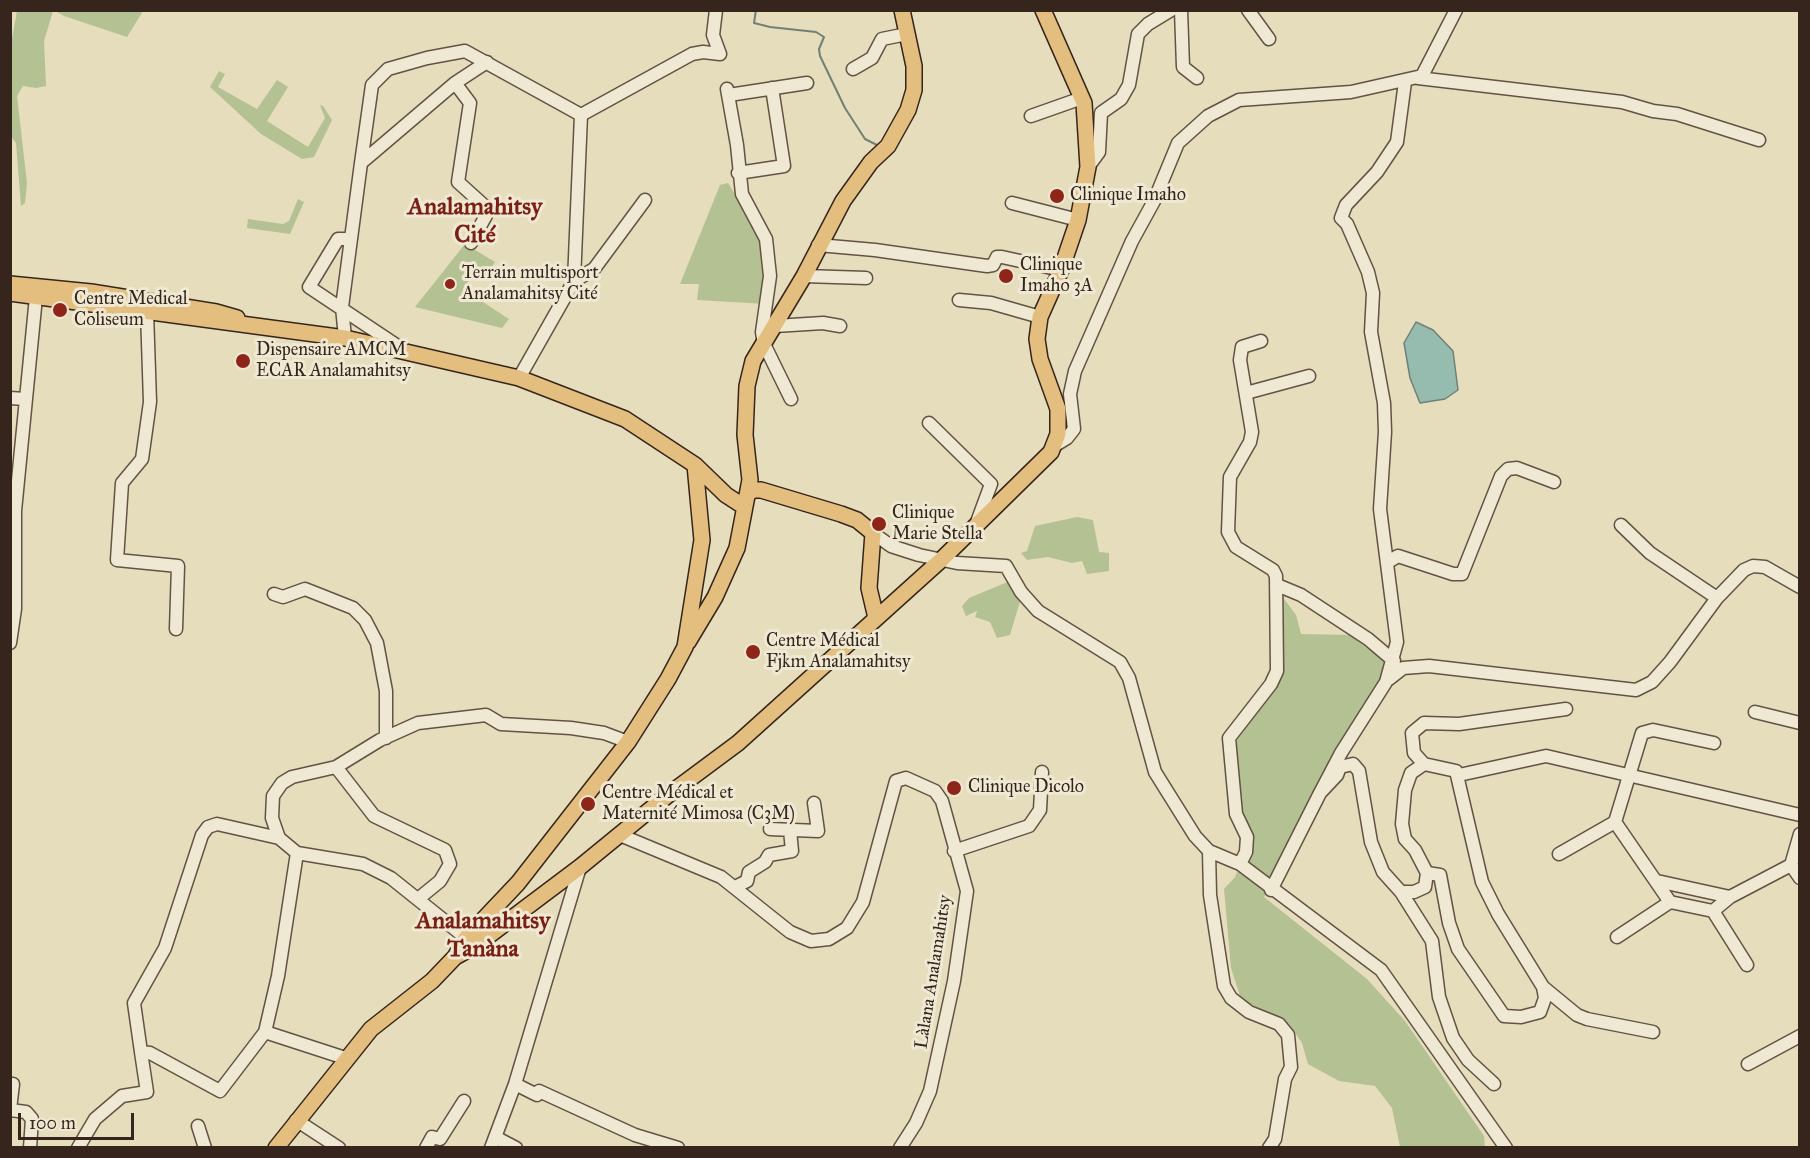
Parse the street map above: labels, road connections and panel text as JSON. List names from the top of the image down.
{
  "streets": {
    "street": ["Làlana Analamahitsy"]
  },
  "districts": ["Analamahitsy Cité", "Analamahitsy Tanàna"],
  "places": [
    "Clinique Imaho",
    "Clinique Imaho 3A",
    "Terrain multisport Analamahitsy Cité",
    "Centre Medical Coliseum",
    "Dispensaire AMCM ECAR Analamahitsy",
    "Clinique Marie Stella",
    "Centre Médical Fjkm Analamahitsy",
    "Clinique Dicolo",
    "Centre Médical et Maternité Mimosa (C3M)"
  ],
  "scale_bar": "100 m"
}
